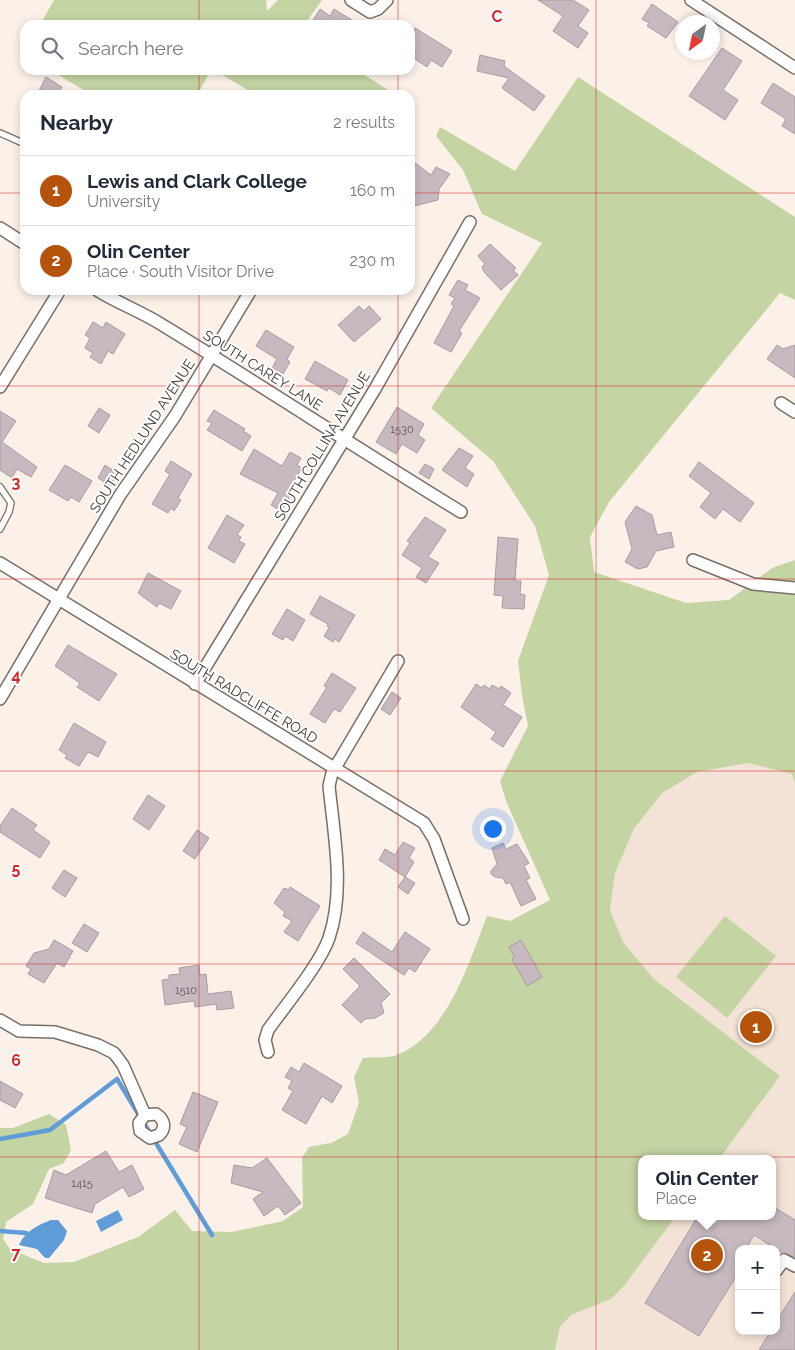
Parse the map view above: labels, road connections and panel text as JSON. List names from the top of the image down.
{
  "streets": {
    "street": [
      "SOUTH CAREY LANE",
      "SOUTH HEDLUND AVENUE",
      "SOUTH COLLINA AVENUE",
      "SOUTH RADCLIFFE ROAD"
    ]
  },
  "crossings": [
    ["SOUTH CAREY LANE", "SOUTH HEDLUND AVENUE"],
    ["SOUTH CAREY LANE", "SOUTH COLLINA AVENUE"],
    ["SOUTH HEDLUND AVENUE", "SOUTH RADCLIFFE ROAD"],
    ["SOUTH COLLINA AVENUE", "SOUTH RADCLIFFE ROAD"]
  ],
  "house_numbers": ["1530", "1510", "1415"],
  "north": "bottom left",
  "page": {
    "search": "Search here",
    "heading": ["Nearby", "2 results"],
    "list": [
      {
        "mark": "1",
        "name": "Lewis and Clark College",
        "note": "University",
        "value": "160 m"
      },
      {
        "mark": "2",
        "name": "Olin Center",
        "note": "Place · South Visitor Drive",
        "value": "230 m"
      }
    ],
    "pins": ["1", "2"],
    "popup": ["Olin Center", "Place"],
    "map_buttons": ["+", "−"]
  },
  "grid": {
    "columns": ["C"],
    "rows": [
      "3",
      "4",
      "5",
      "6",
      "7"
    ]
  }
}
